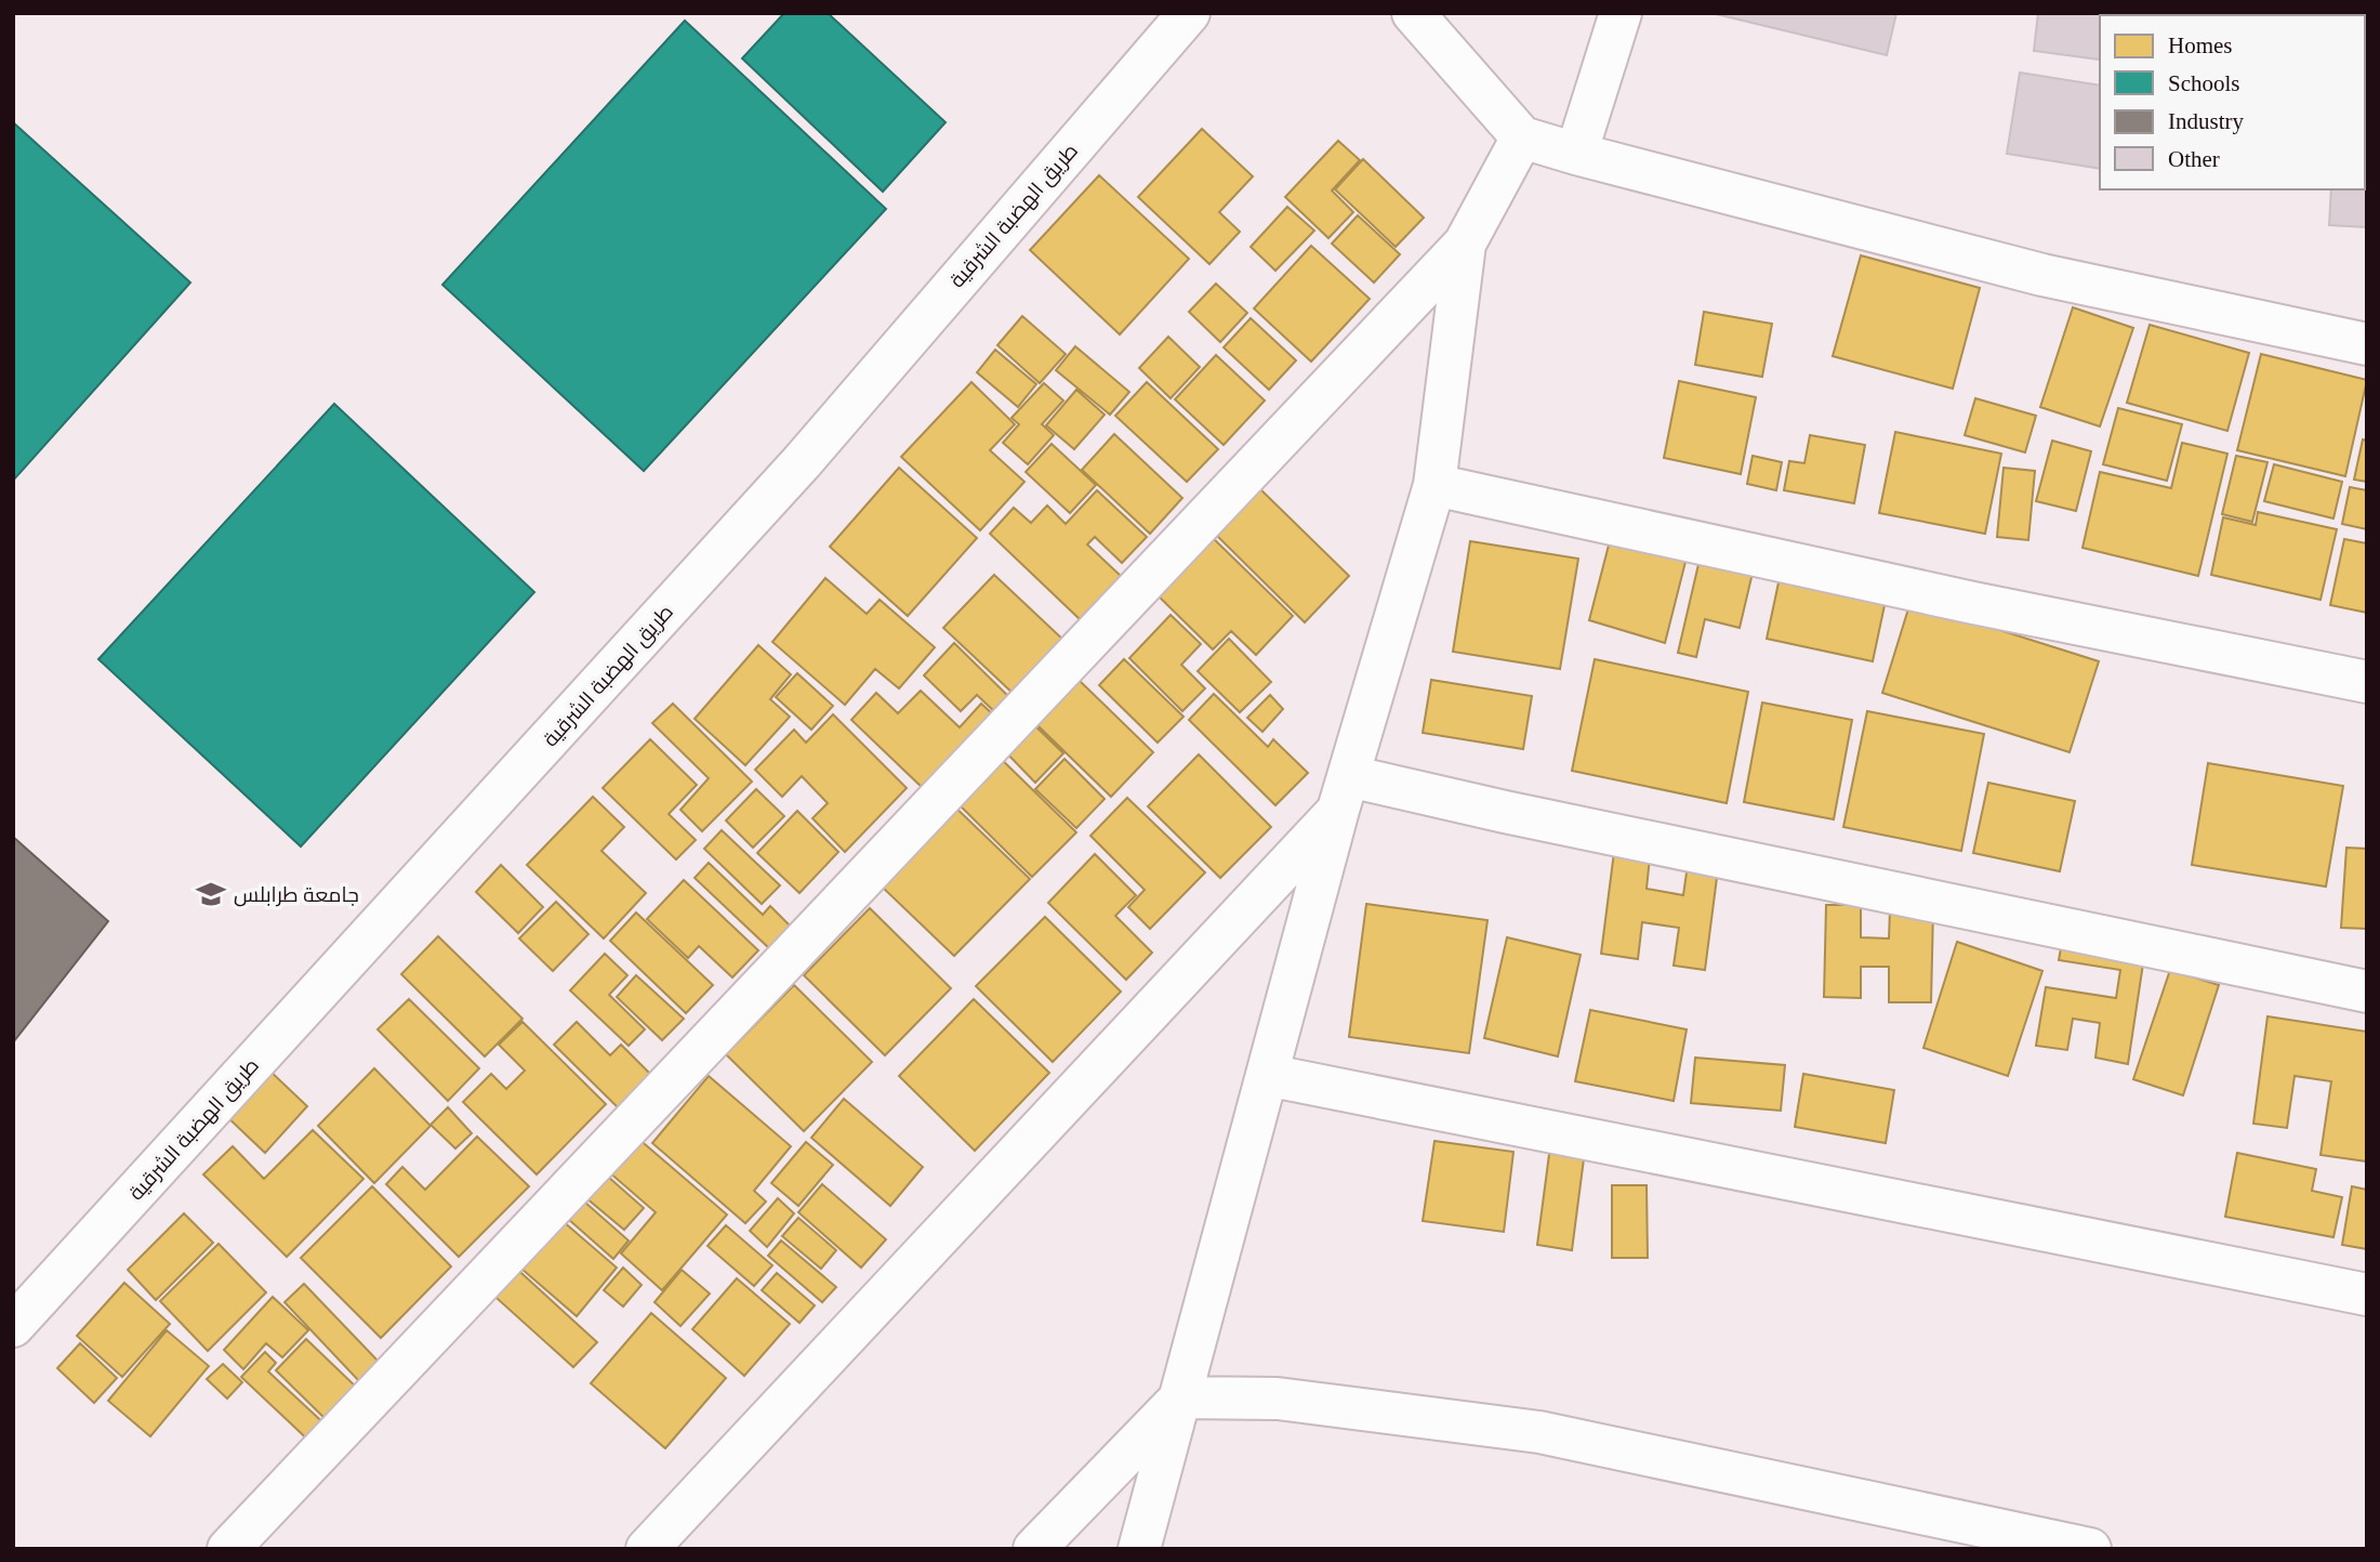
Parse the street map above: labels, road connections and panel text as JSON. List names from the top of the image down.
{
  "streets": {
    "street": ["طريق الهضبة الشرقية"]
  },
  "places": {
    "school or university": ["جامعة طرابلس"]
  },
  "legend": [
    "Homes",
    "Schools",
    "Industry",
    "Other"
  ]
}
